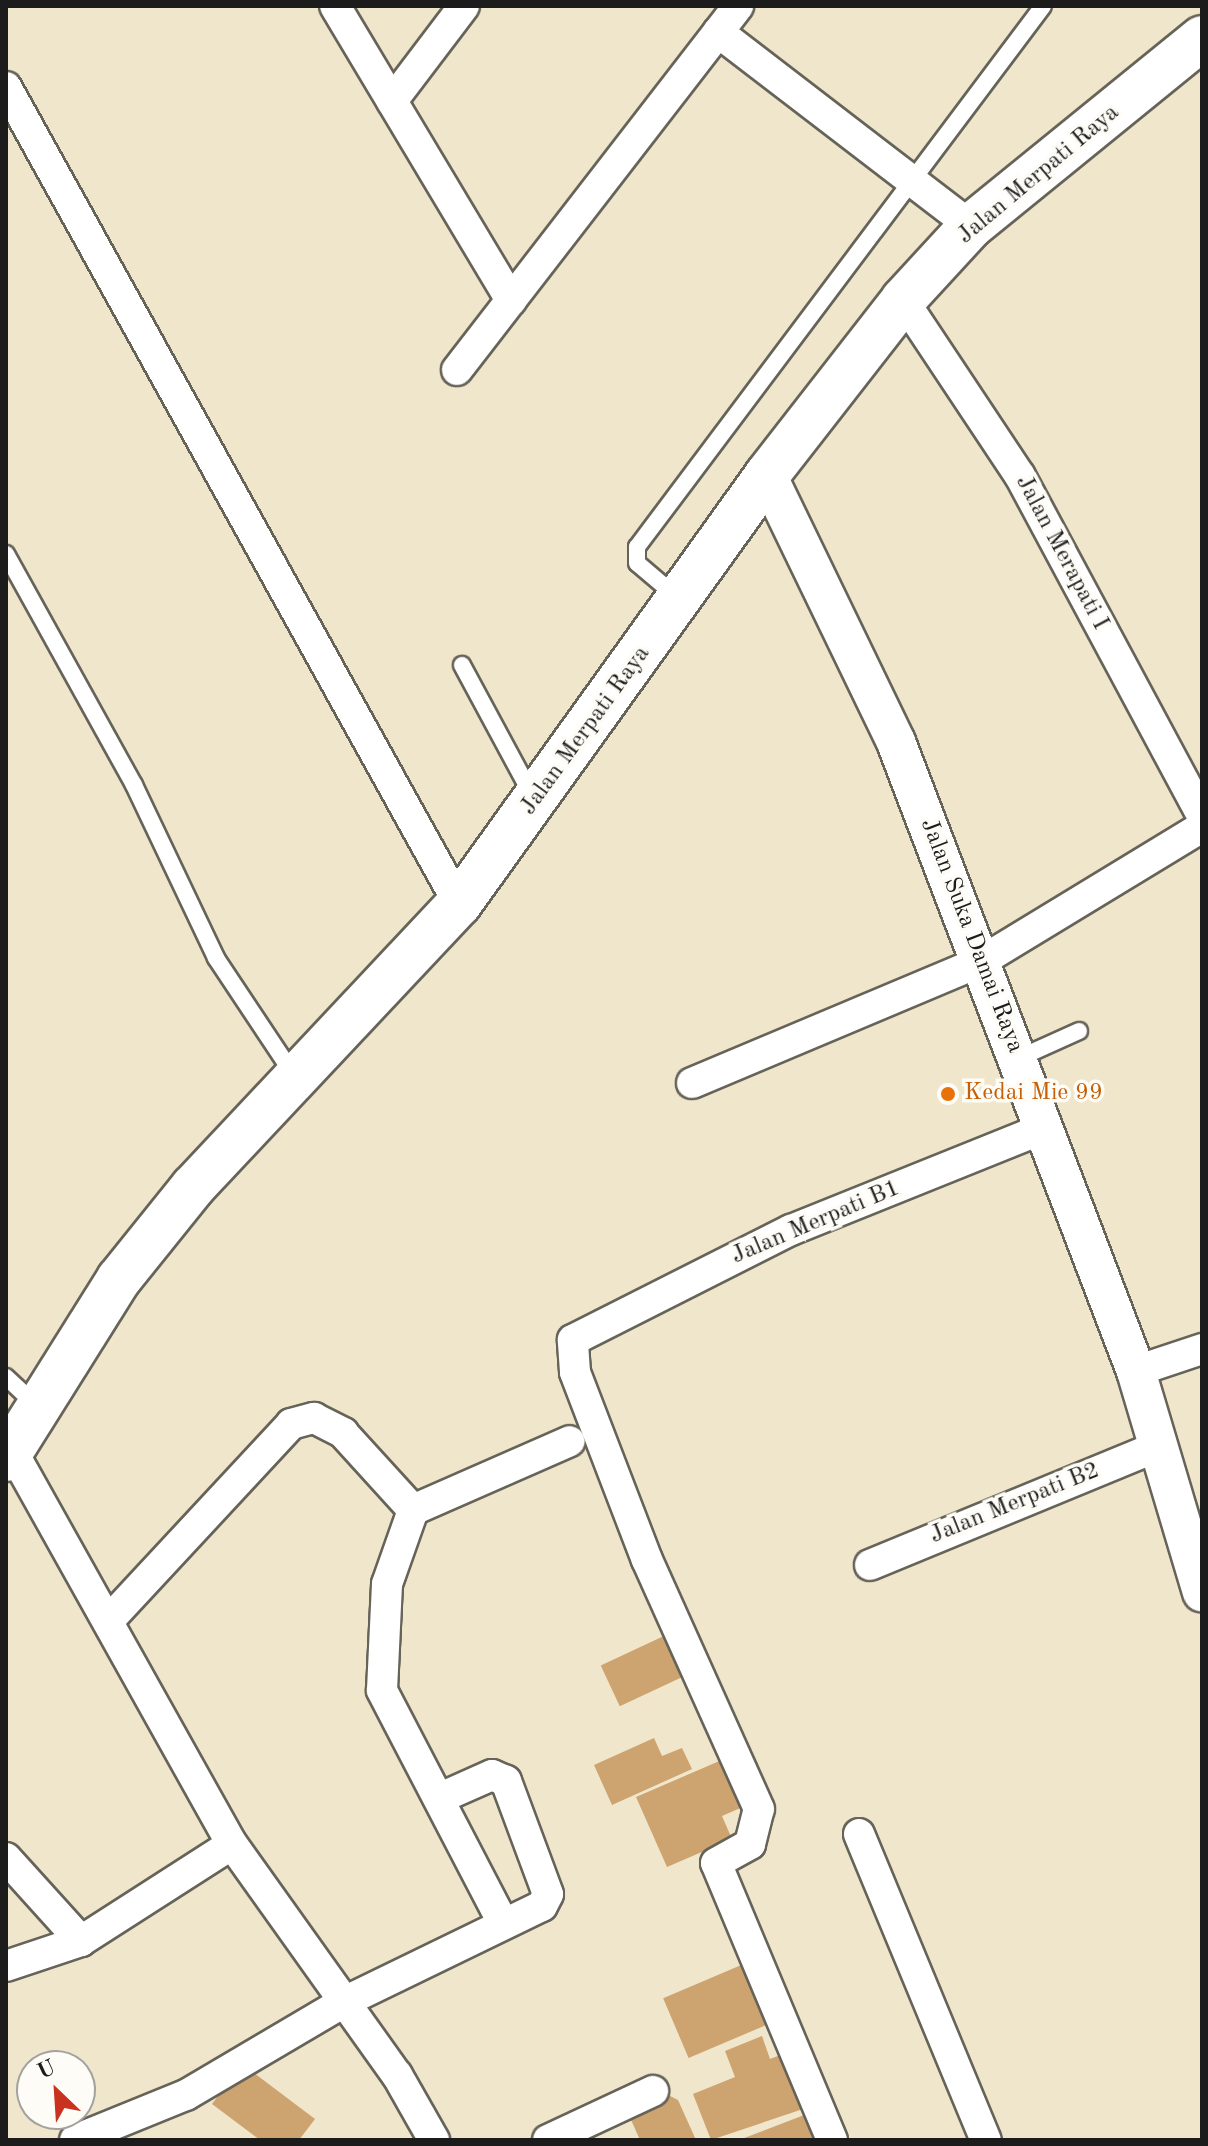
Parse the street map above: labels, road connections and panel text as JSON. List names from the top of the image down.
{
  "streets": {
    "main road": ["Jalan Merpati Raya"],
    "street": [
      "Jalan Merapati I",
      "Jalan Suka Damai Raya",
      "Jalan Merpati B1",
      "Jalan Merpati B2"
    ]
  },
  "crossings": [
    ["Jalan Merpati Raya", "Jalan Merapati I"],
    ["Jalan Merpati Raya", "Jalan Suka Damai Raya"],
    ["Jalan Suka Damai Raya", "Jalan Merpati B1"],
    ["Jalan Suka Damai Raya", "Jalan Merpati B2"]
  ],
  "places": ["Kedai Mie 99"],
  "north": "top left"
}
